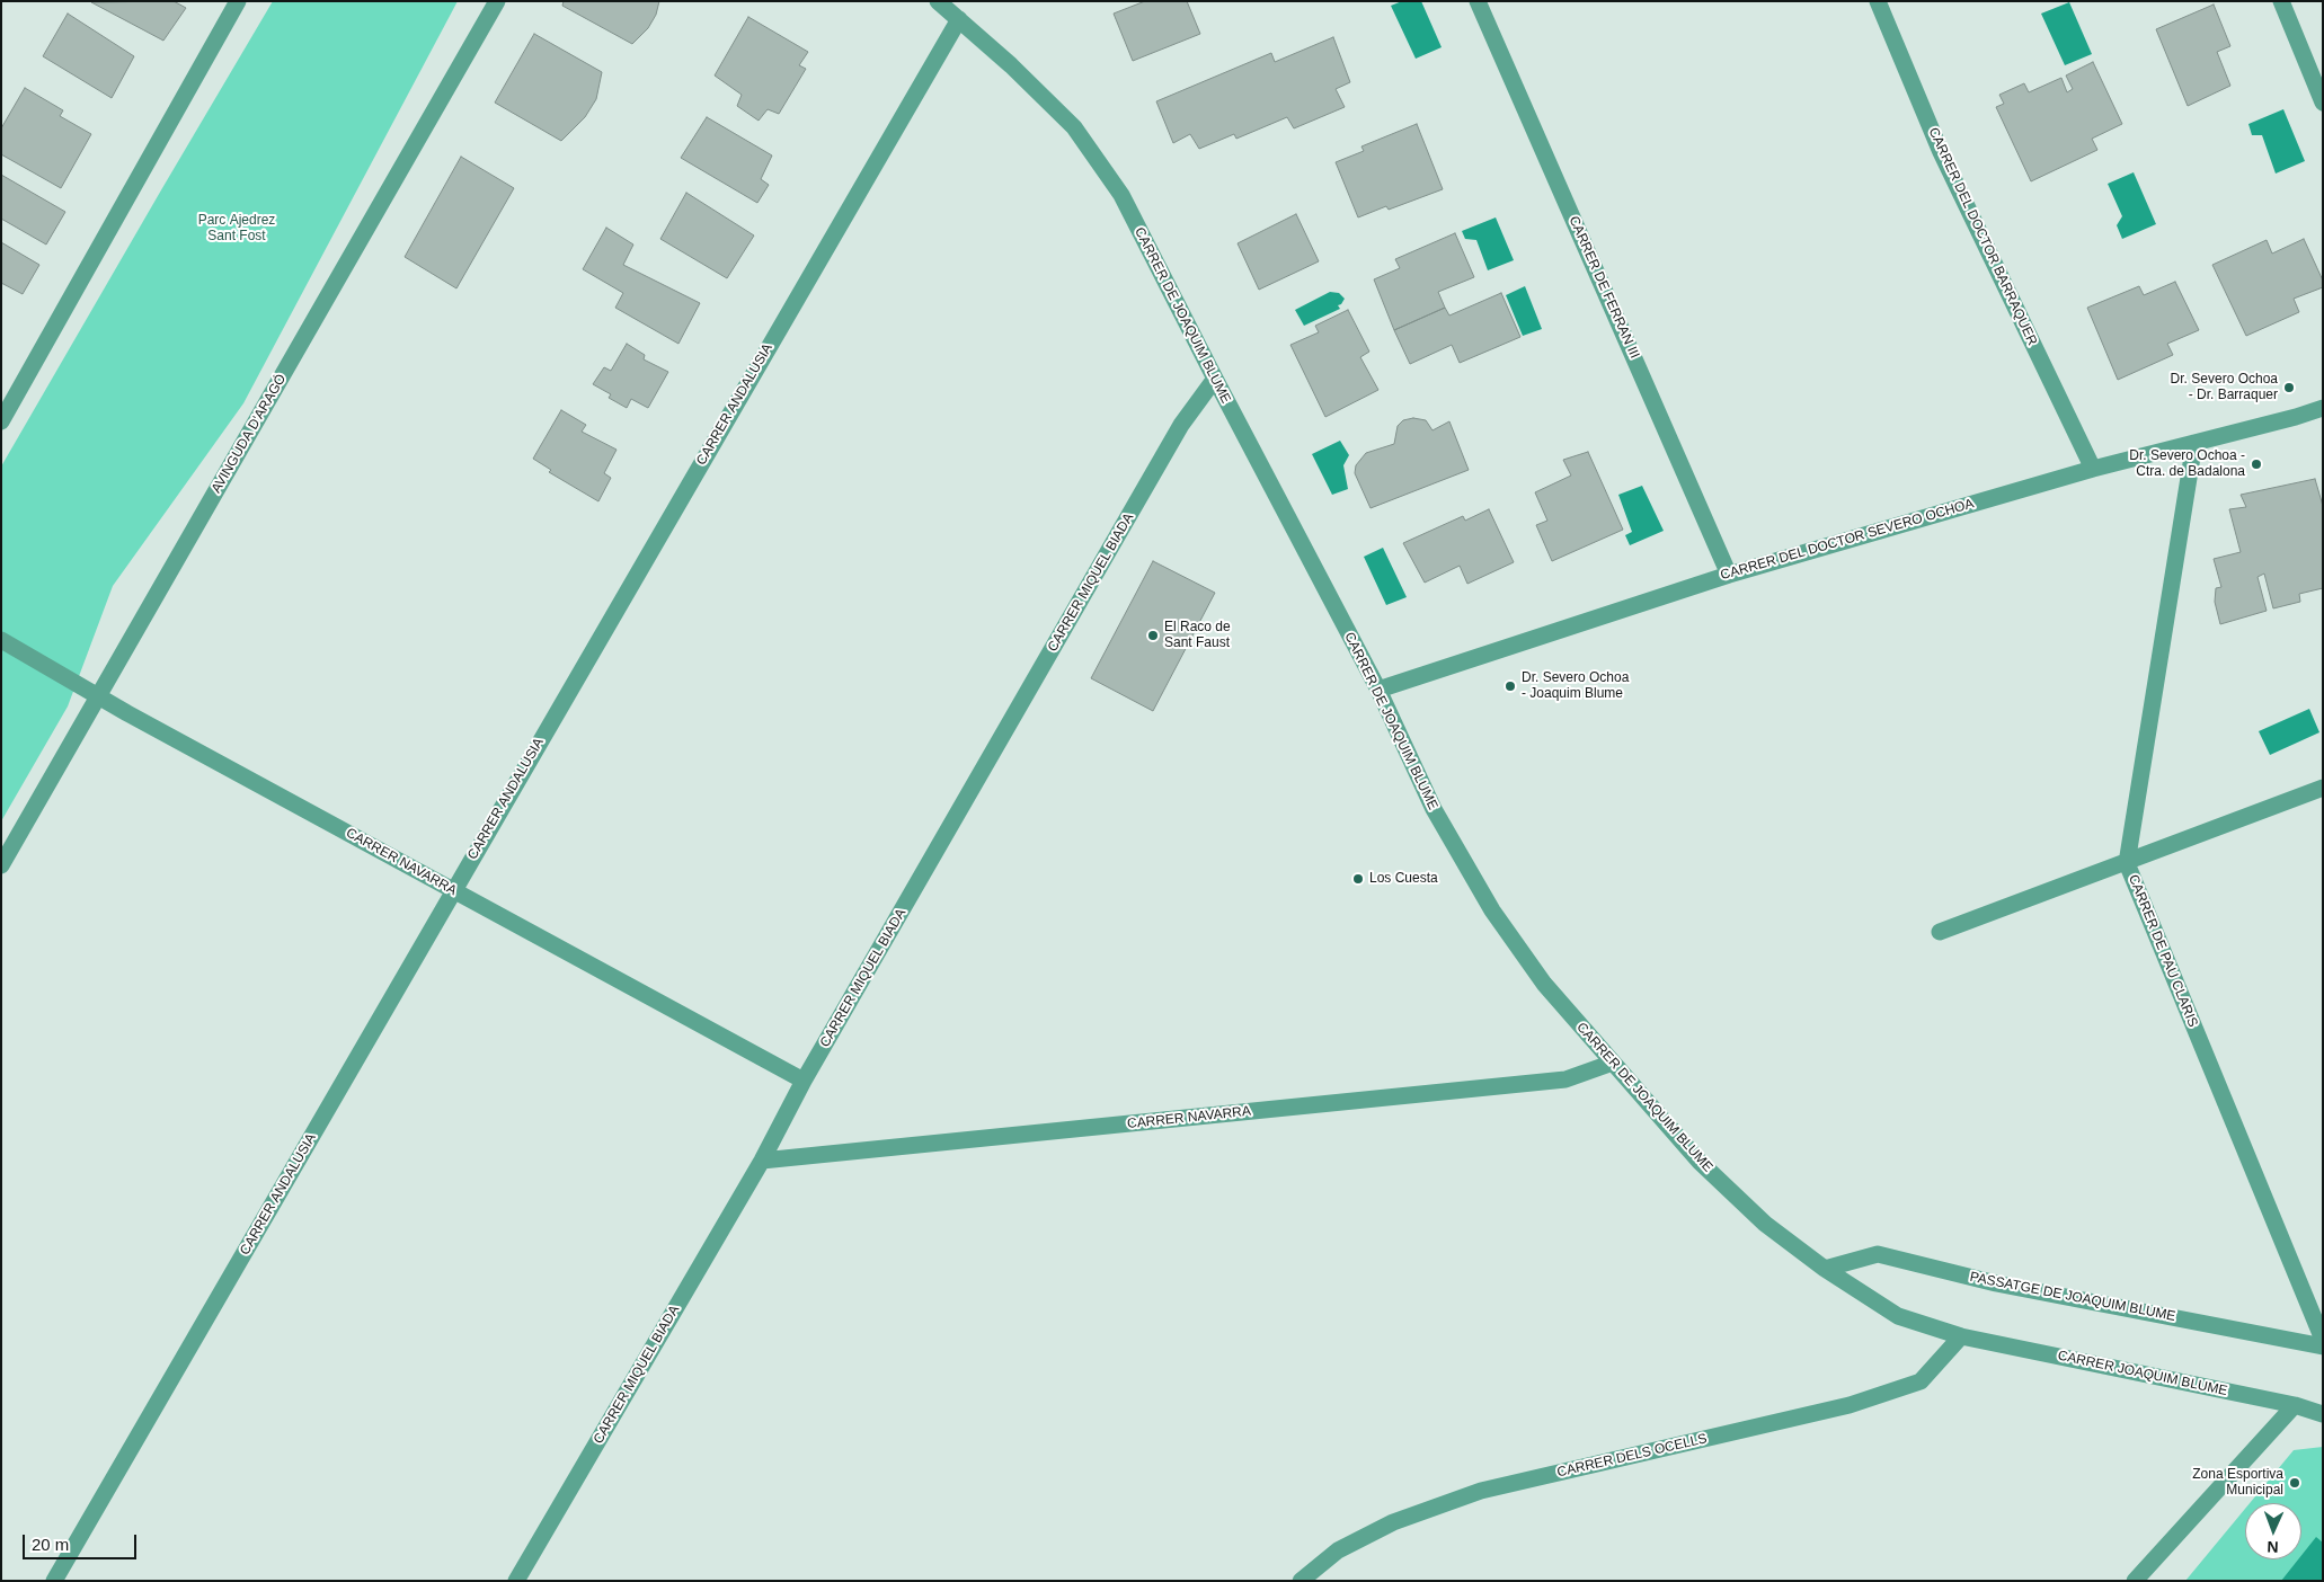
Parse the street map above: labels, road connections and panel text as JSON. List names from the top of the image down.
{
  "streets": {
    "street": [
      "CARRER DEL DOCTOR BARRAQUER",
      "CARRER DE FERRAN III",
      "CARRER DE JOAQUIM BLUME",
      "CARRER ANDALUSIA",
      "AVINGUDA D'ARAGÓ",
      "CARRER DEL DOCTOR SEVERO OCHOA",
      "CARRER MIQUEL BIADA",
      "CARRER NAVARRA",
      "CARRER DE PAU CLARIS",
      "PASSATGE DE JOAQUIM BLUME",
      "CARRER JOAQUIM BLUME",
      "CARRER DELS OCELLS"
    ]
  },
  "crossings": [
    ["CARRER DEL DOCTOR BARRAQUER", "CARRER DEL DOCTOR SEVERO OCHOA"],
    ["CARRER DE FERRAN III", "CARRER DEL DOCTOR SEVERO OCHOA"],
    ["CARRER DE JOAQUIM BLUME", "CARRER ANDALUSIA"],
    ["CARRER DE JOAQUIM BLUME", "CARRER DEL DOCTOR SEVERO OCHOA"],
    ["CARRER DE JOAQUIM BLUME", "CARRER MIQUEL BIADA"],
    ["CARRER DE JOAQUIM BLUME", "CARRER NAVARRA"],
    ["CARRER DE JOAQUIM BLUME", "PASSATGE DE JOAQUIM BLUME"],
    ["CARRER DE JOAQUIM BLUME", "CARRER JOAQUIM BLUME"],
    ["CARRER DE JOAQUIM BLUME", "CARRER DELS OCELLS"],
    ["CARRER ANDALUSIA", "CARRER NAVARRA"],
    ["AVINGUDA D'ARAGÓ", "CARRER NAVARRA"],
    ["CARRER DEL DOCTOR SEVERO OCHOA", "CARRER DE PAU CLARIS"],
    ["CARRER MIQUEL BIADA", "CARRER NAVARRA"],
    ["CARRER JOAQUIM BLUME", "CARRER DELS OCELLS"]
  ],
  "parks": ["Parc Ajedrez Sant Fost"],
  "places": [
    "Dr. Severo Ochoa - Dr. Barraquer",
    "Dr. Severo Ochoa - Ctra. de Badalona",
    "El Raco de Sant Faust",
    "Dr. Severo Ochoa - Joaquim Blume",
    "Los Cuesta",
    "Zona Esportiva Municipal"
  ],
  "scale_bar": "20 m",
  "north": "bottom"
}
